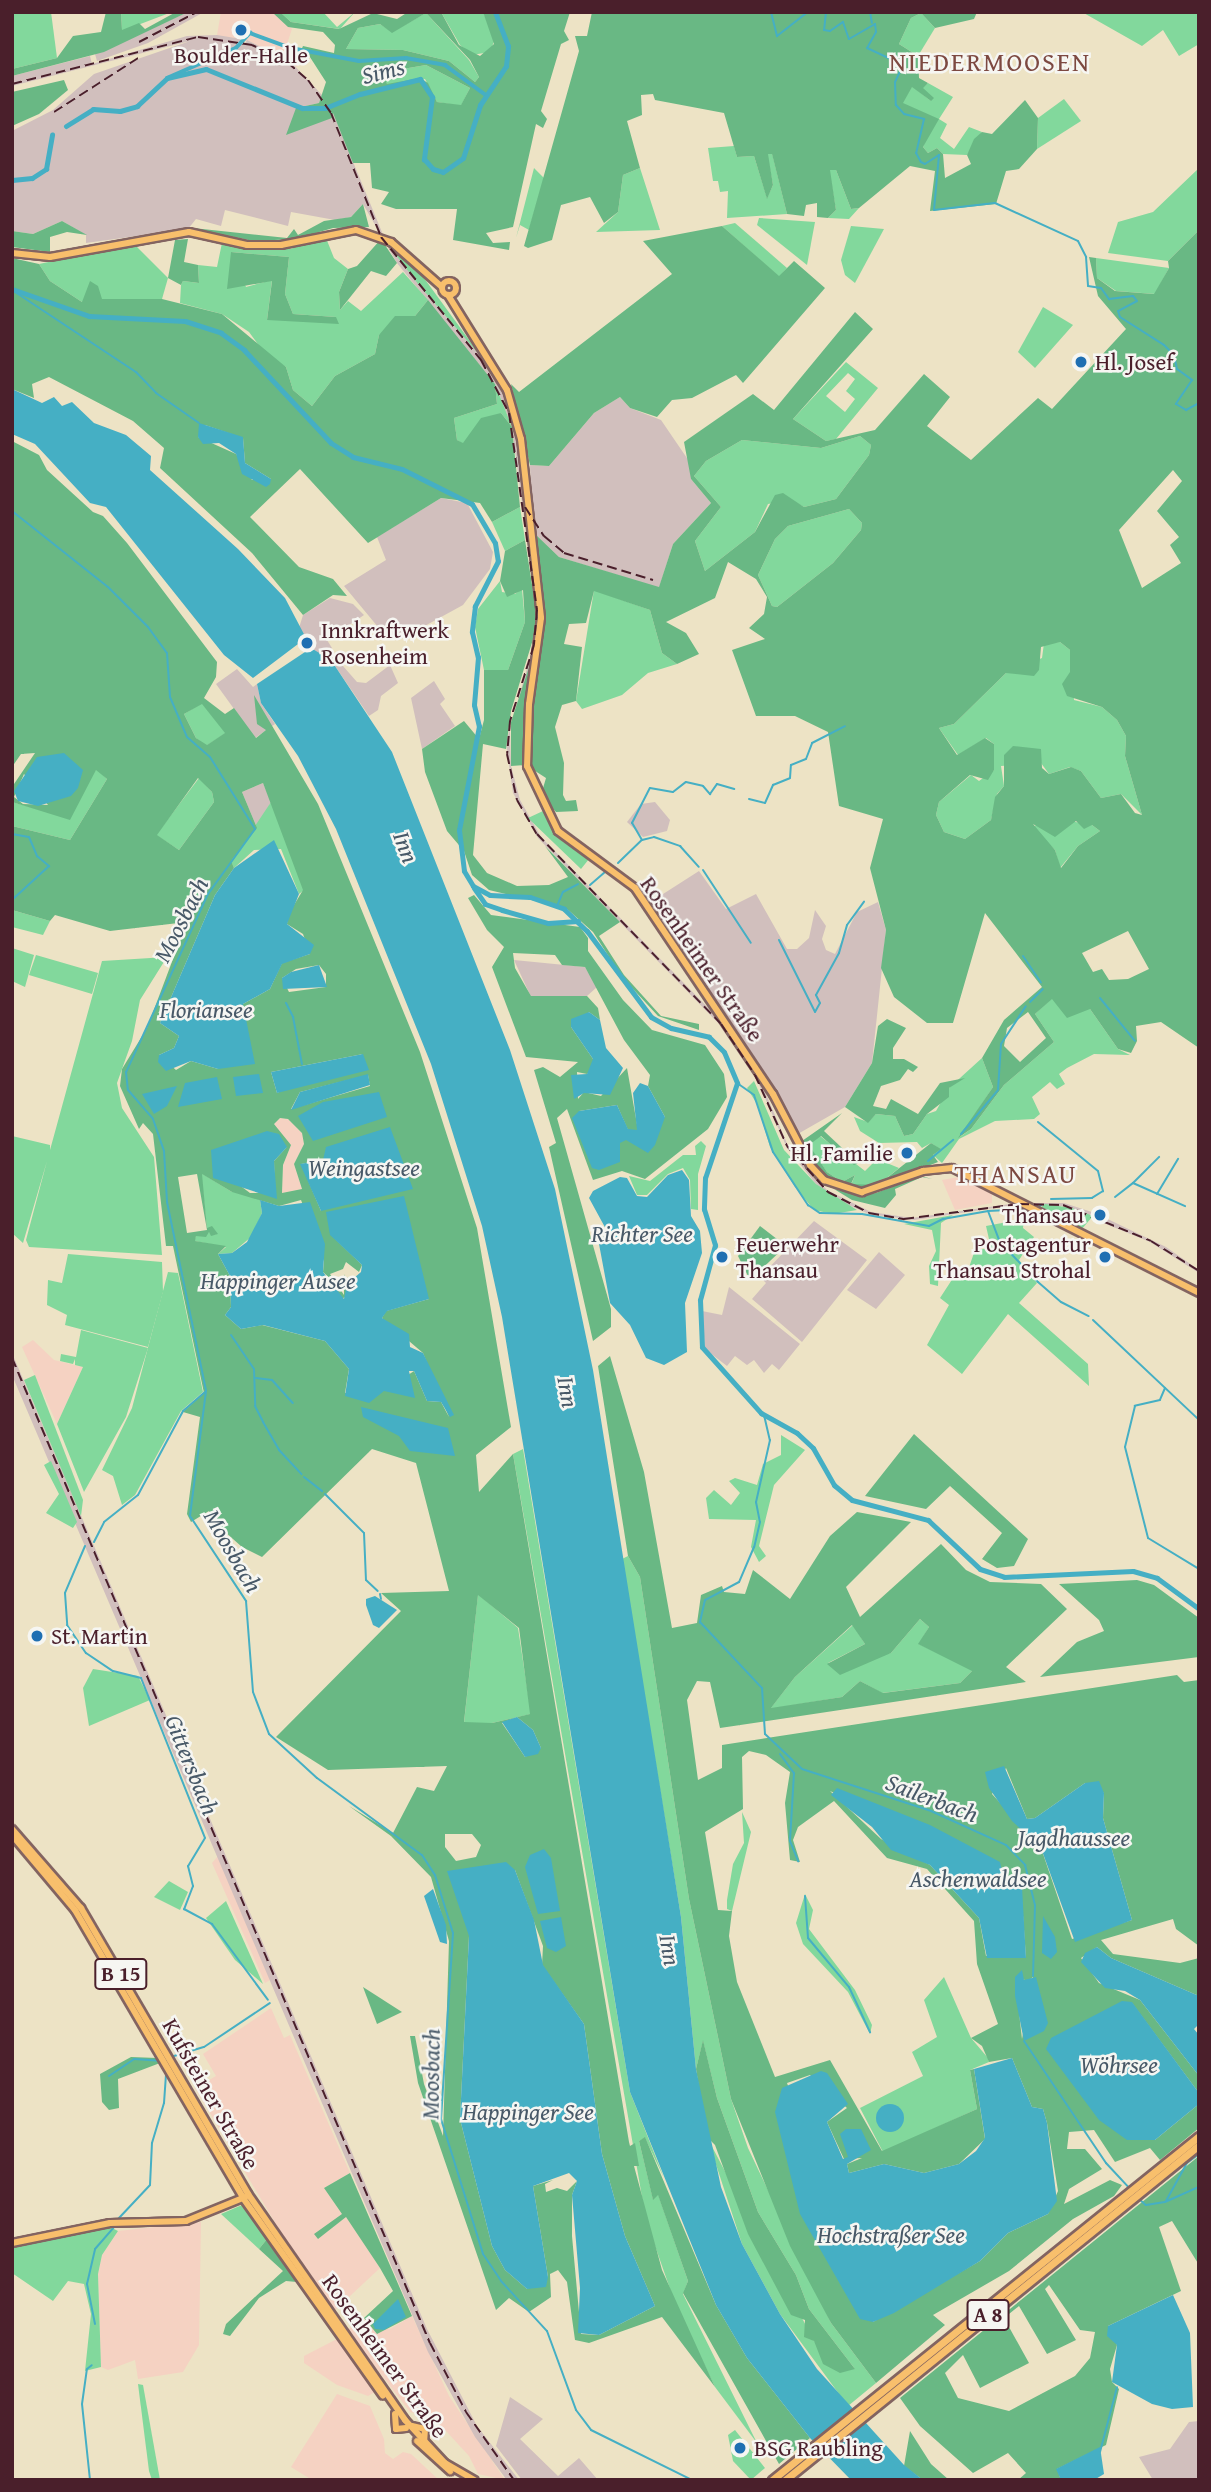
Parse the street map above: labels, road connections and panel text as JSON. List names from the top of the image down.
{
  "streets": {
    "highway": ["A 8"],
    "main road": ["Rosenheimer Straße", "B 15", "Kufsteiner Straße"]
  },
  "crossings": [
    ["Rosenheimer Straße", "Kufsteiner Straße"]
  ],
  "districts": ["NIEDERMOOSEN", "THANSAU"],
  "water": [
    "Sims",
    "Inn",
    "Moosbach",
    "Floriansee",
    "Weingastsee",
    "Richter See",
    "Happinger Ausee",
    "Gittersbach",
    "Sailerbach",
    "Jagdhaussee",
    "Aschenwaldsee",
    "Wöhrsee",
    "Happinger See",
    "Hochstraßer See"
  ],
  "places": [
    "Boulder-Halle",
    "Hl. Josef",
    "Innkraftwerk Rosenheim",
    "Hl. Familie",
    "Thansau",
    "Feuerwehr Thansau",
    "Postagentur Thansau Strohal",
    "St. Martin",
    "BSG Raubling"
  ]
}
